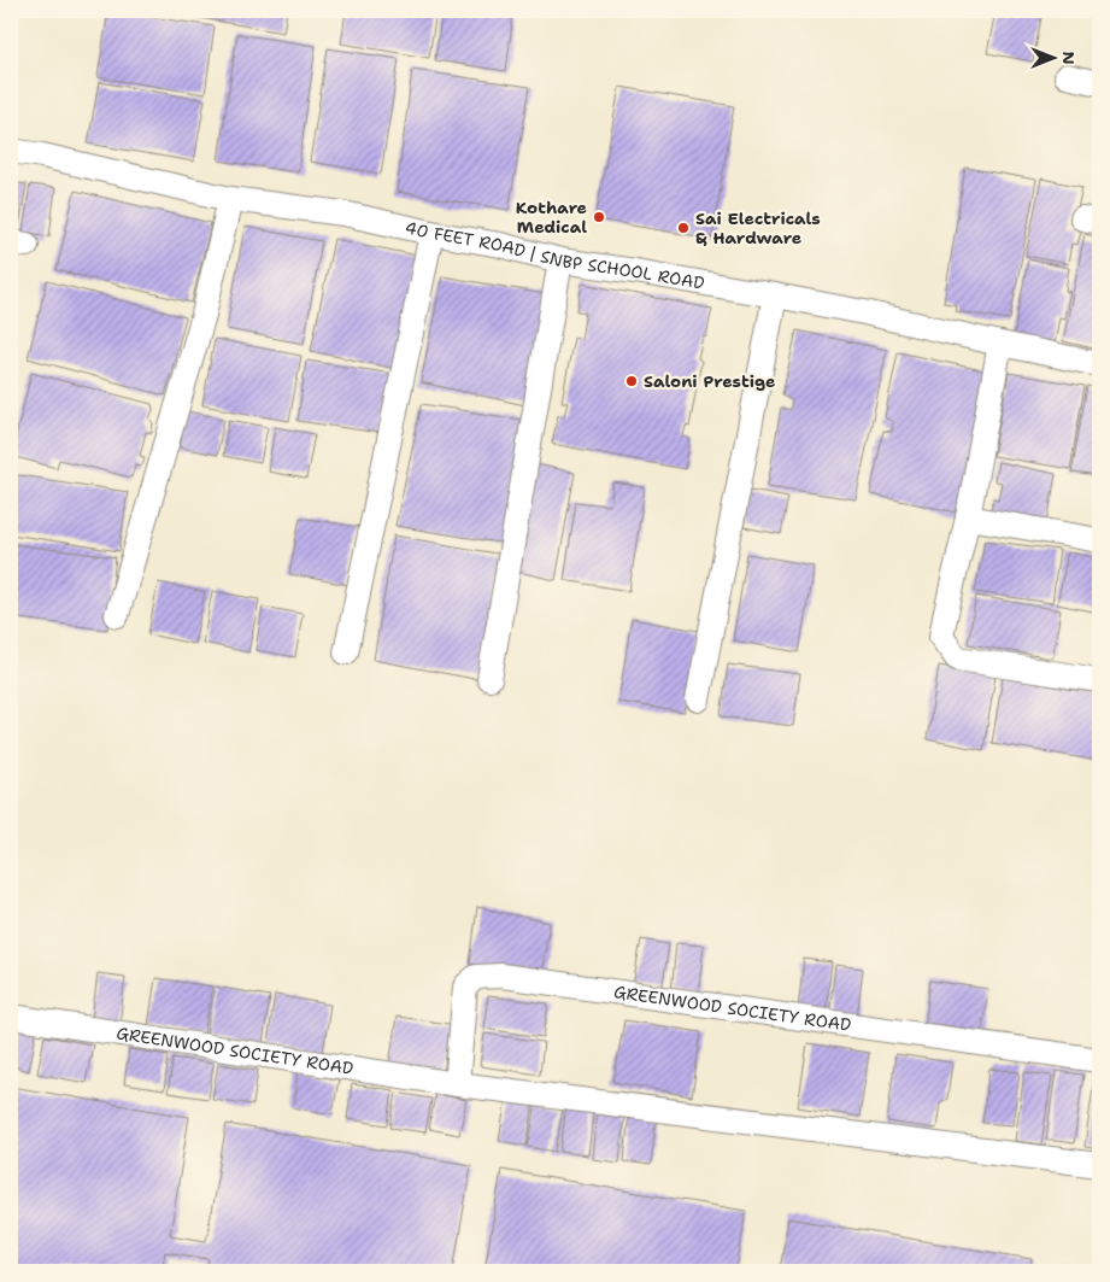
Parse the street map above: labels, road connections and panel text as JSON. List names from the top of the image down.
{
  "streets": {
    "street": ["40 FEET ROAD | SNBP SCHOOL ROAD", "GREENWOOD SOCIETY ROAD"]
  },
  "places": ["Kothare Medical", "Sai Electricals & Hardware", "Saloni Prestige"],
  "north": "right"
}
